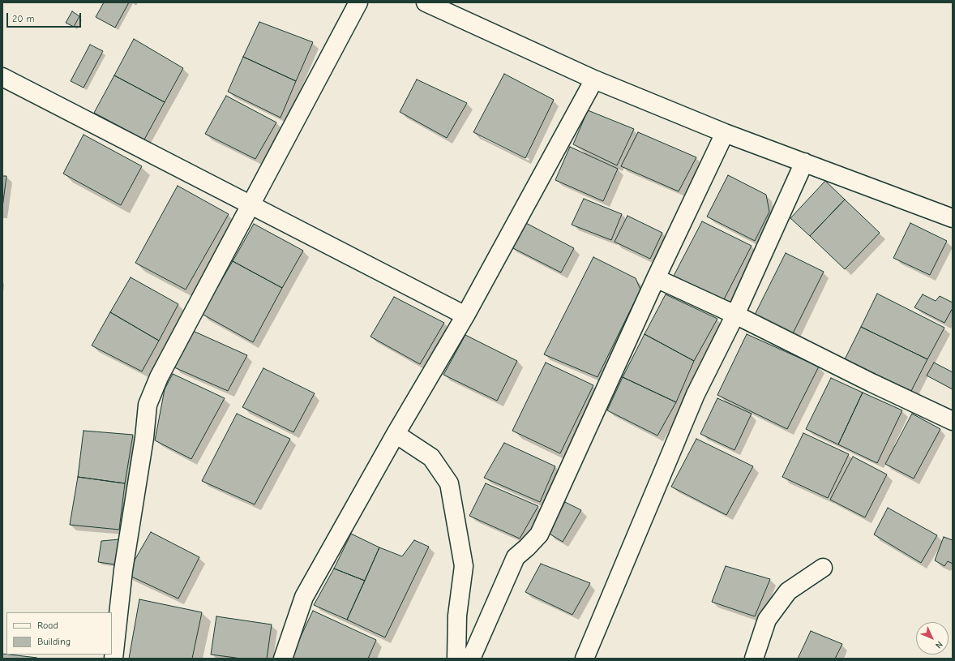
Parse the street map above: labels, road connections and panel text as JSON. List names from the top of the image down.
{
  "legend": ["Road", "Building"],
  "scale_bar": "20 m",
  "north": "bottom right"
}
